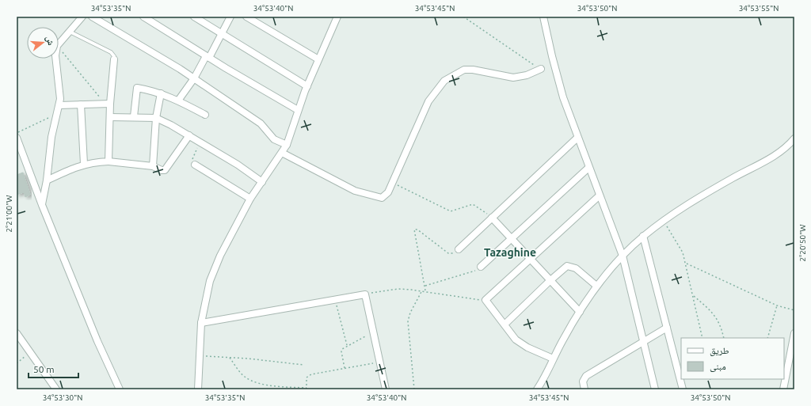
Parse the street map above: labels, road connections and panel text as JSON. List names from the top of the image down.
{
  "districts": ["Tazaghine"],
  "legend": ["طريق", "مبنى"],
  "scale_bar": "50 m",
  "north": "right",
  "coordinates": [
    "34°53'35\"N",
    "34°53'40\"N",
    "34°53'45\"N",
    "34°53'50\"N",
    "34°53'55\"N",
    "2°21'00\"W",
    "2°20'50\"W",
    "34°53'30\"N"
  ]
}
